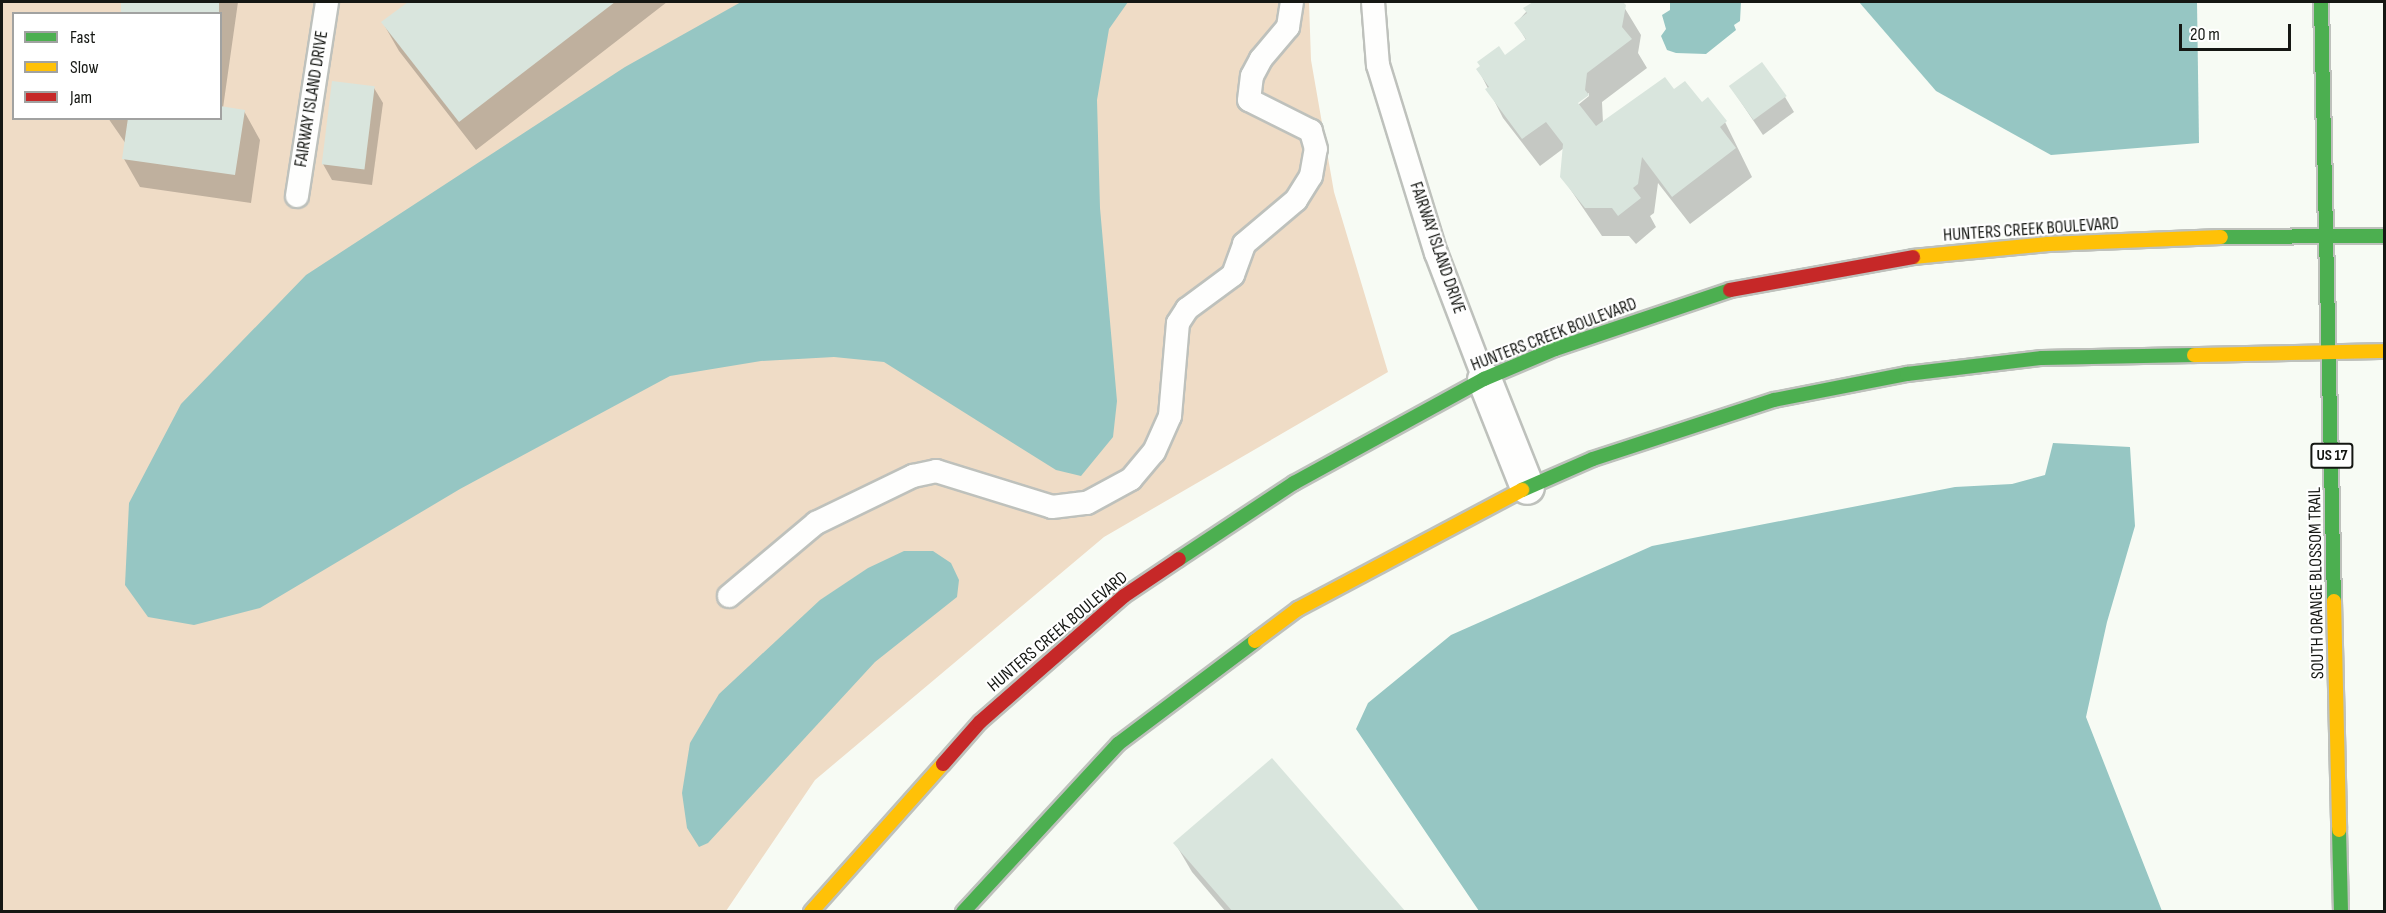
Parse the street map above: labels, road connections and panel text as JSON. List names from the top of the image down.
{
  "streets": {
    "street": [
      "FAIRWAY ISLAND DRIVE",
      "HUNTERS CREEK BOULEVARD",
      "US 17",
      "SOUTH ORANGE BLOSSOM TRAIL"
    ]
  },
  "crossings": [
    ["FAIRWAY ISLAND DRIVE", "HUNTERS CREEK BOULEVARD"],
    ["HUNTERS CREEK BOULEVARD", "SOUTH ORANGE BLOSSOM TRAIL"]
  ],
  "legend": ["Fast", "Slow", "Jam"],
  "scale_bar": "20 m"
}
